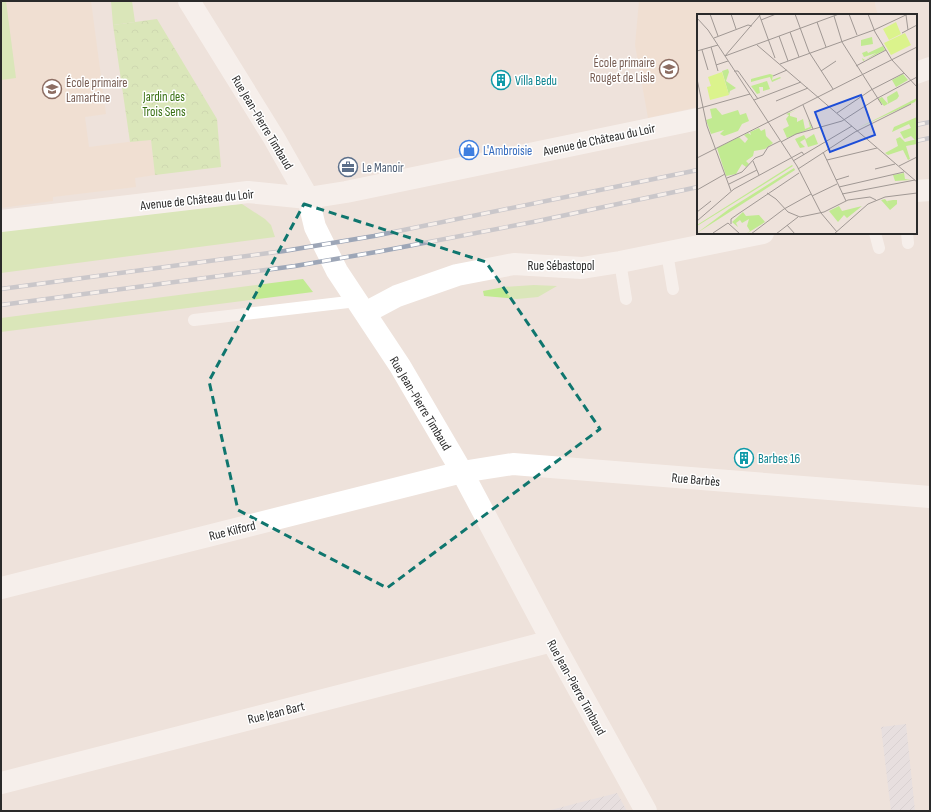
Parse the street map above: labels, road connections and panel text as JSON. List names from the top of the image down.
{
  "streets": {
    "street": [
      "Rue Jean-Pierre Timbaud",
      "Avenue de Château du Loir",
      "Rue Sébastopol",
      "Rue Barbès",
      "Rue Kilford",
      "Rue Jean Bart"
    ]
  },
  "crossings": [
    ["Rue Jean-Pierre Timbaud", "Avenue de Château du Loir"],
    ["Rue Jean-Pierre Timbaud", "Rue Sébastopol"],
    ["Rue Jean-Pierre Timbaud", "Rue Barbès"],
    ["Rue Jean-Pierre Timbaud", "Rue Kilford"],
    ["Rue Jean-Pierre Timbaud", "Rue Jean Bart"],
    ["Rue Barbès", "Rue Kilford"]
  ],
  "parks": ["Jardin des Trois Sens"],
  "places": {
    "school or university": ["École primaire Rouget de Lisle", "École primaire Lamartine"],
    "building": ["Villa Bedu", "Barbes 16"],
    "shop": ["L'Ambroisie"],
    "office": ["Le Manoir"]
  }
}
